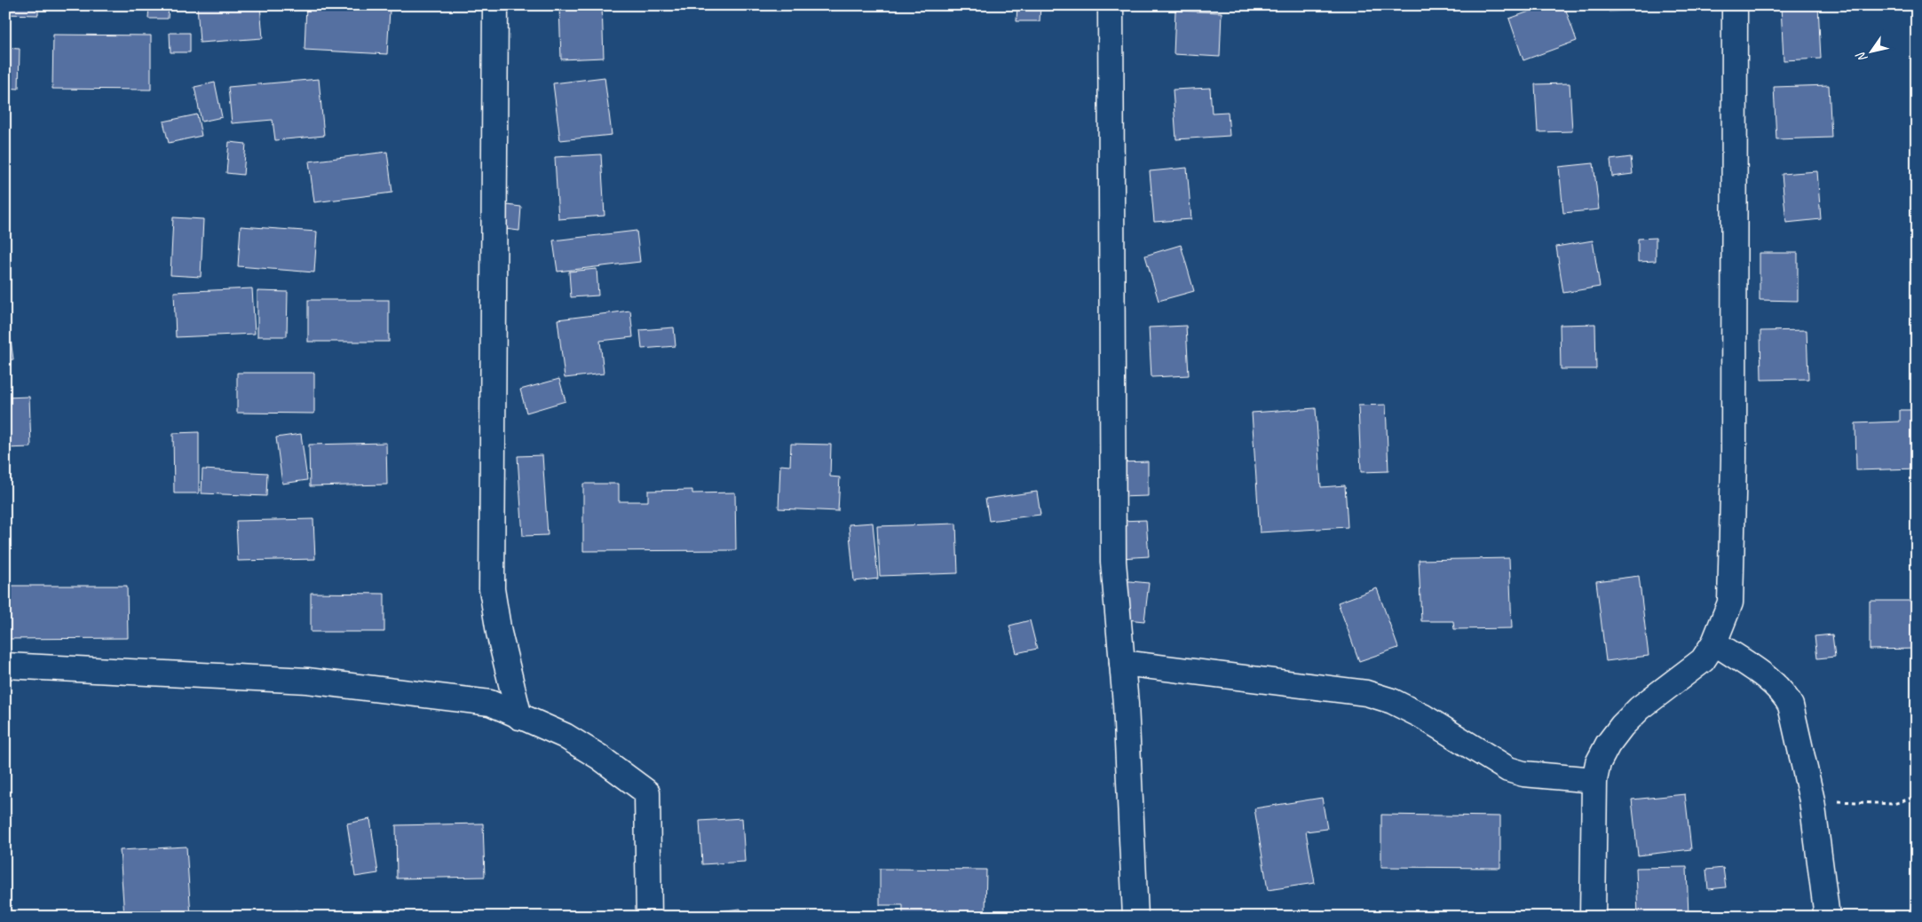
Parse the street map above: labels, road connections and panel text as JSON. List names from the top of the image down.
{
  "north": "bottom left"
}
